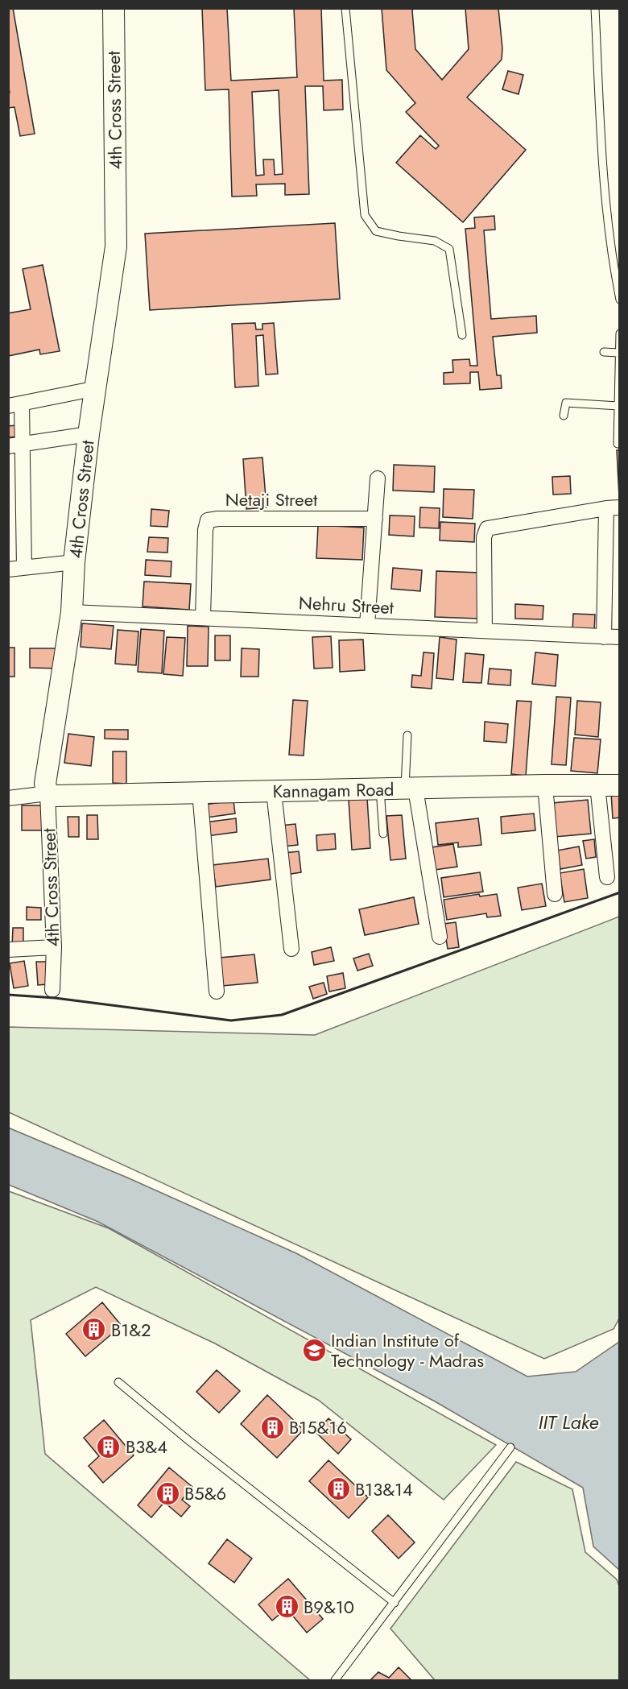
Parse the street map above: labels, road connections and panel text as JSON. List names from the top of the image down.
{
  "streets": {
    "street": [
      "4th Cross Street",
      "Netaji Street",
      "Nehru Street",
      "Kannagam Road"
    ]
  },
  "crossings": [
    ["4th Cross Street", "Nehru Street"],
    ["4th Cross Street", "Kannagam Road"],
    ["Netaji Street", "Nehru Street"]
  ],
  "water": ["IIT Lake"],
  "places": {
    "building": [
      "B1&2",
      "B15&16",
      "B3&4",
      "B13&14",
      "B5&6",
      "B9&10"
    ],
    "school or university": ["Indian Institute of Technology - Madras"]
  }
}
